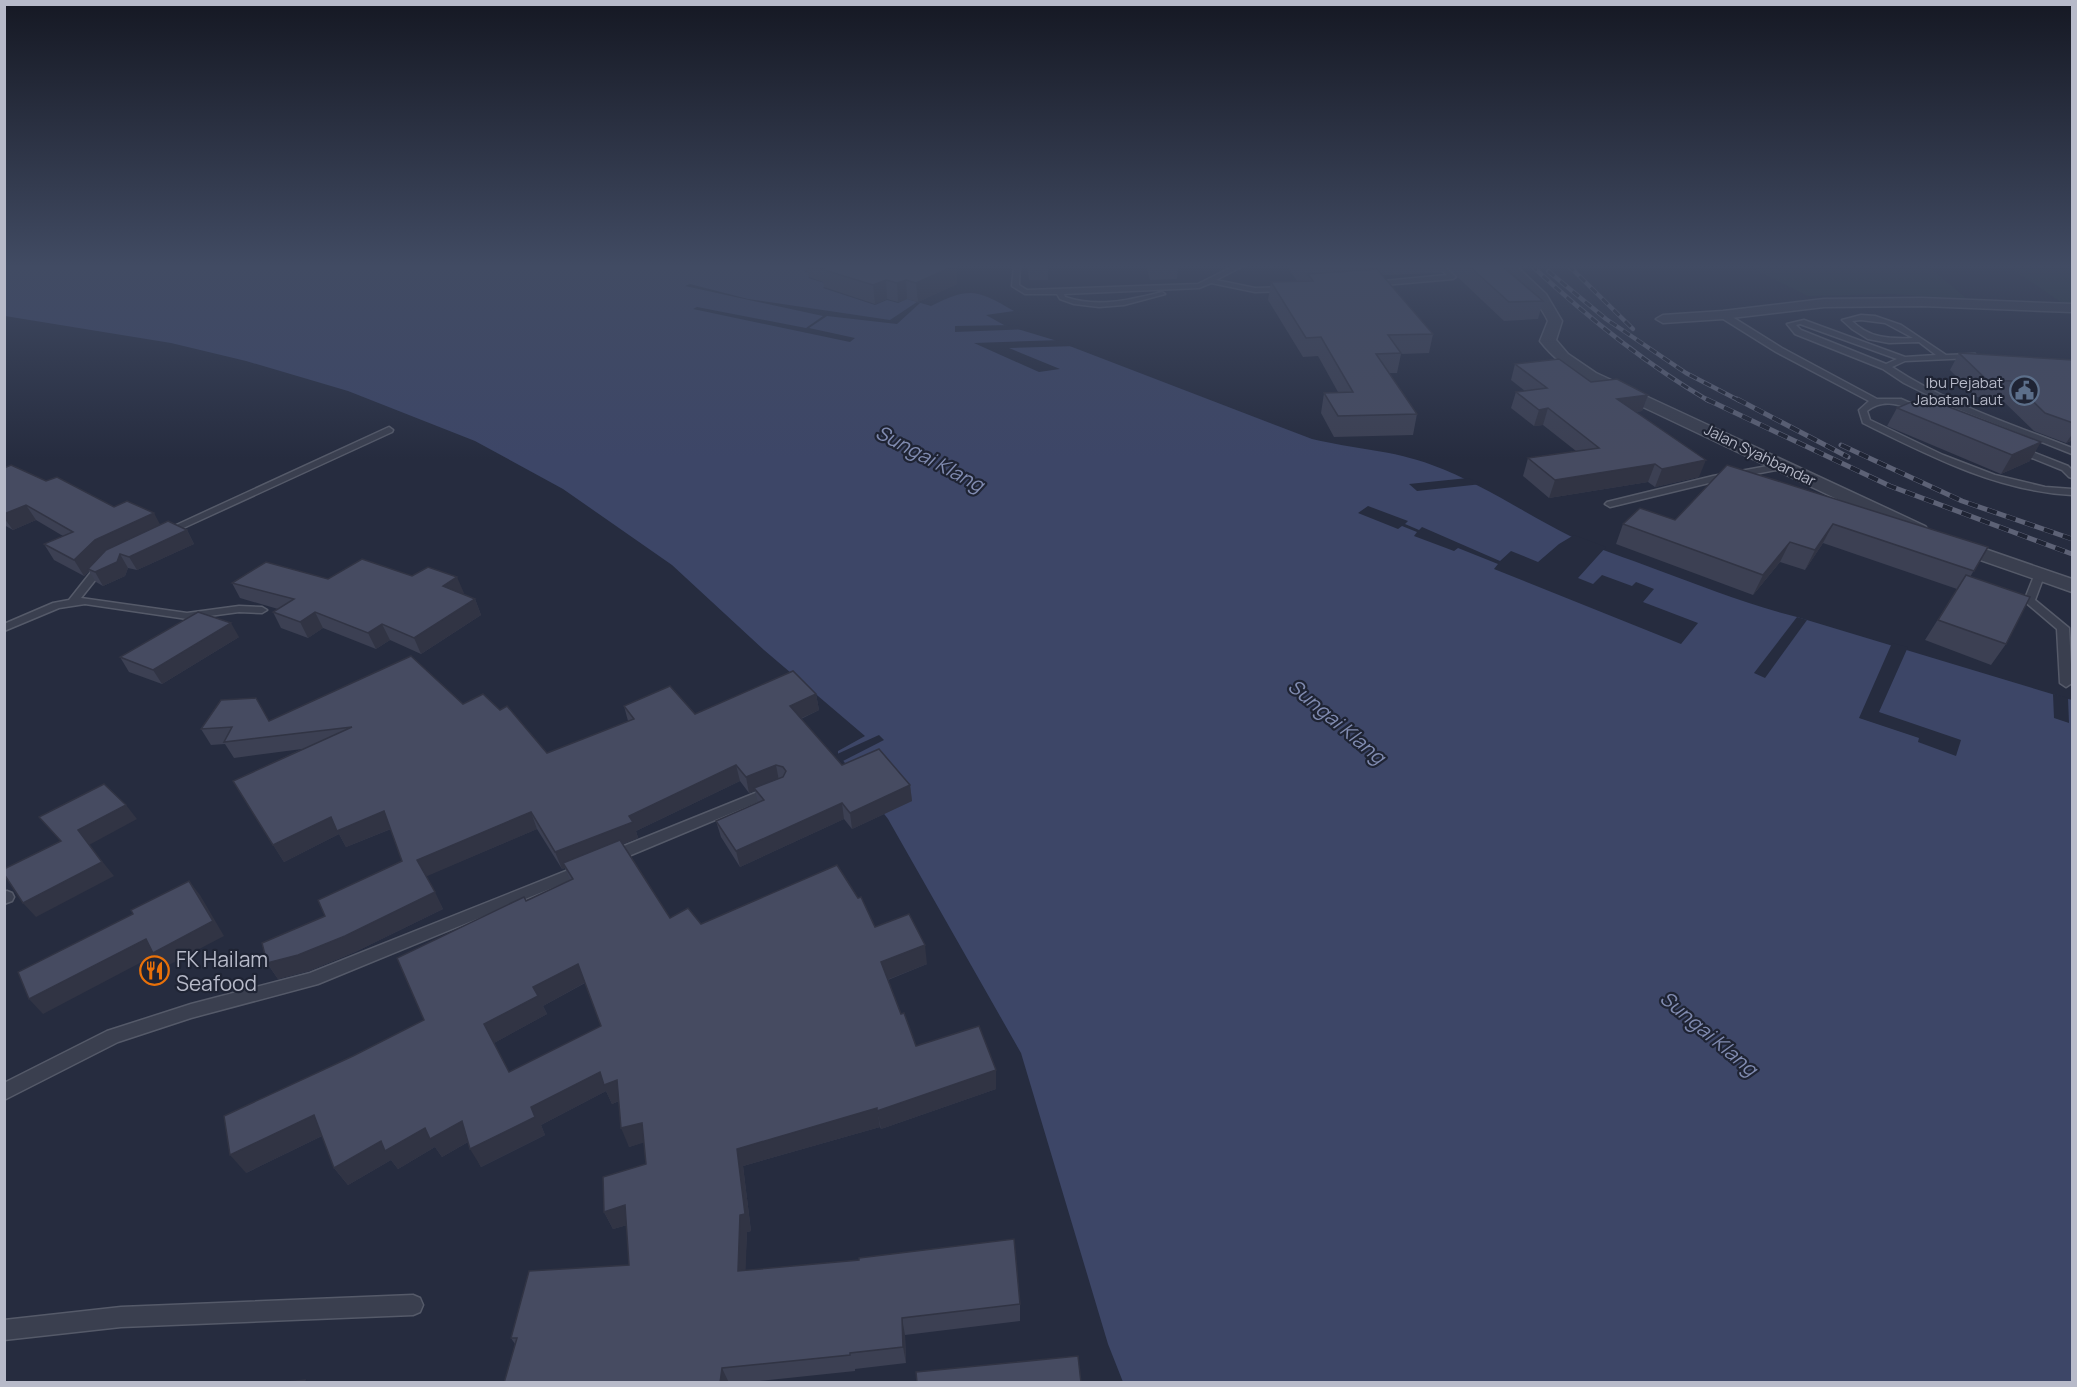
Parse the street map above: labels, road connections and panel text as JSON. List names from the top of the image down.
{
  "streets": {
    "street": ["Jalan Syahbandar"]
  },
  "water": ["Sungai Klang"],
  "places": {
    "public building": ["Ibu Pejabat Jabatan Laut"],
    "restaurant": ["FK Hailam Seafood"]
  }
}
